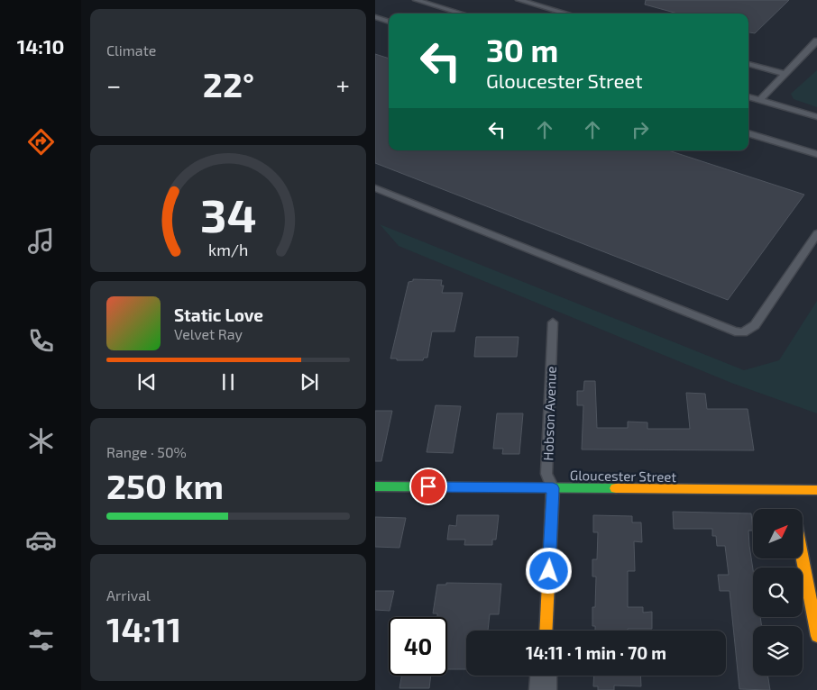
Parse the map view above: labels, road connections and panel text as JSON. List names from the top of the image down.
{
  "streets": {
    "street": ["Hobson Avenue", "Gloucester Street"]
  },
  "crossings": [
    ["Hobson Avenue", "Gloucester Street"]
  ],
  "north": "top right",
  "page": {
    "tabs": "14:10",
    "tile": [
      "Climate",
      ["Range · 50%", "250 km"],
      ["Arrival", "14:11"]
    ],
    "turn": ["30 m", "Gloucester Street"],
    "heat": ["−", "22°", "+"],
    "song": ["Static Love", "Velvet Ray"],
    "limit": "40",
    "trip": "14:11 · 1 min · 70 m",
    "gauge": ["34", "km/h"]
  }
}
